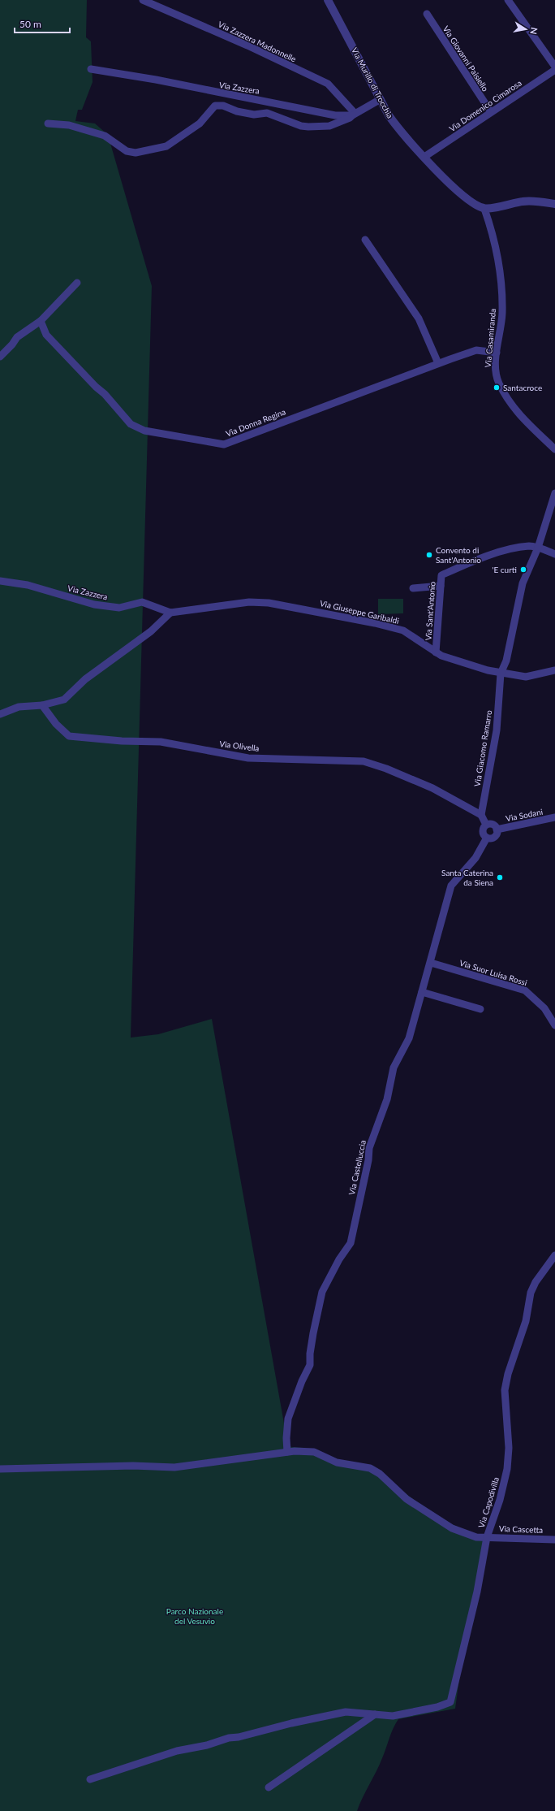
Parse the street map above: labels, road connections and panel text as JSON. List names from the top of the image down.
{
  "streets": {
    "street": [
      "Via Zazzera Madonnelle",
      "Via Giovanni Paisiello",
      "Via Murillo di Trocchia",
      "Via Zazzera",
      "Via Domenico Cimarosa",
      "Via Casamiranda",
      "Via Donna Regina",
      "Via Sant'Antonio",
      "Via Giuseppe Garibaldi",
      "Via Olivella",
      "Via Giacomo Ramarro",
      "Via Sodani",
      "Via Suor Luisa Rossi",
      "Via Castelluccia",
      "Via Capodivilla",
      "Via Cascetta"
    ]
  },
  "crossings": [
    ["Via Zazzera Madonnelle", "Via Zazzera"],
    ["Via Giovanni Paisiello", "Via Domenico Cimarosa"],
    ["Via Murillo di Trocchia", "Via Zazzera"],
    ["Via Murillo di Trocchia", "Via Domenico Cimarosa"],
    ["Via Murillo di Trocchia", "Via Casamiranda"],
    ["Via Zazzera", "Via Giuseppe Garibaldi"],
    ["Via Casamiranda", "Via Donna Regina"],
    ["Via Sant'Antonio", "Via Giuseppe Garibaldi"],
    ["Via Sant'Antonio", "Via Giacomo Ramarro"],
    ["Via Giuseppe Garibaldi", "Via Giacomo Ramarro"],
    ["Via Olivella", "Via Giacomo Ramarro"],
    ["Via Sodani", "Via Castelluccia"],
    ["Via Suor Luisa Rossi", "Via Castelluccia"],
    ["Via Castelluccia", "Via Cascetta"],
    ["Via Capodivilla", "Via Cascetta"]
  ],
  "parks": ["Parco Nazionale del Vesuvio"],
  "places": [
    "Santacroce",
    "Convento di Sant'Antonio",
    "'E curti",
    "Santa Caterina da Siena"
  ],
  "scale_bar": "50 m",
  "north": "right"
}
